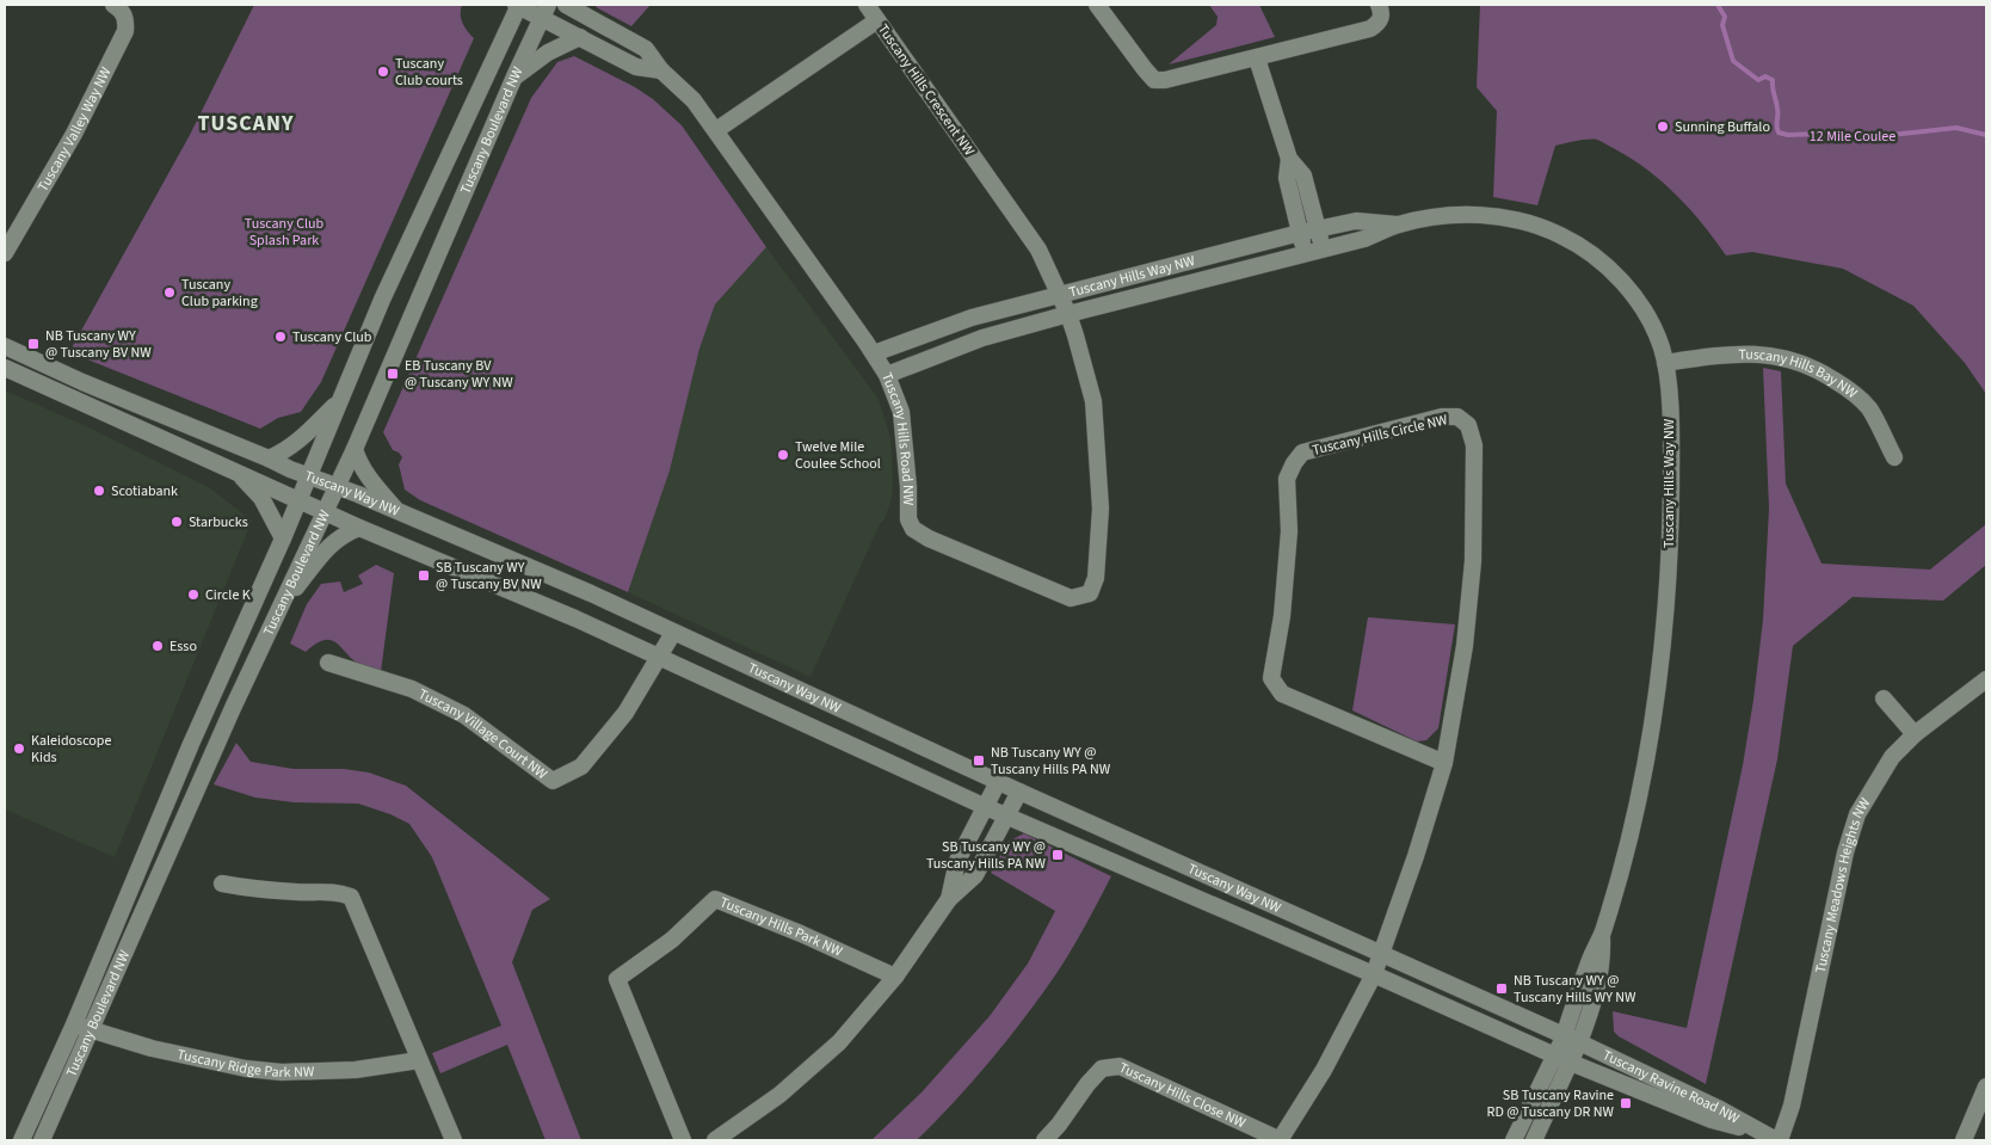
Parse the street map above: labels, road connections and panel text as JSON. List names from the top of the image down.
{
  "streets": {
    "street": [
      "Tuscany Hills Crescent NW",
      "Tuscany Valley Way NW",
      "Tuscany Boulevard NW",
      "Tuscany Hills Way NW",
      "Tuscany Hills Bay NW",
      "Tuscany Hills Circle NW",
      "Tuscany Hills Road NW",
      "Tuscany Way NW",
      "Tuscany Village Court NW",
      "Tuscany Meadows Heights NW",
      "Tuscany Hills Park NW",
      "Tuscany Ridge Park NW",
      "Tuscany Ravine Road NW",
      "Tuscany Hills Close NW"
    ]
  },
  "crossings": [
    ["Tuscany Hills Crescent NW", "Tuscany Hills Way NW"],
    ["Tuscany Hills Crescent NW", "Tuscany Hills Road NW"],
    ["Tuscany Boulevard NW", "Tuscany Way NW"],
    ["Tuscany Boulevard NW", "Tuscany Ridge Park NW"],
    ["Tuscany Hills Way NW", "Tuscany Hills Bay NW"],
    ["Tuscany Hills Way NW", "Tuscany Hills Road NW"],
    ["Tuscany Hills Way NW", "Tuscany Way NW"],
    ["Tuscany Hills Way NW", "Tuscany Ravine Road NW"],
    ["Tuscany Hills Circle NW", "Tuscany Way NW"],
    ["Tuscany Hills Circle NW", "Tuscany Hills Close NW"],
    ["Tuscany Way NW", "Tuscany Village Court NW"],
    ["Tuscany Way NW", "Tuscany Ravine Road NW"],
    ["Tuscany Way NW", "Tuscany Hills Close NW"],
    ["Tuscany Meadows Heights NW", "Tuscany Ravine Road NW"]
  ],
  "districts": ["TUSCANY"],
  "parks": ["12 Mile Coulee", "Tuscany Club Splash Park"],
  "places": {
    "other": [
      "Tuscany Club courts",
      "Sunning Buffalo",
      "Tuscany Club parking",
      "Tuscany Club",
      "Twelve Mile Coulee School",
      "Scotiabank",
      "Starbucks",
      "Circle K",
      "Esso",
      "Kaleidoscope Kids"
    ],
    "transit": [
      "NB Tuscany WY @ Tuscany BV NW",
      "EB Tuscany BV @ Tuscany WY NW",
      "SB Tuscany WY @ Tuscany BV NW",
      "NB Tuscany WY @ Tuscany Hills PA NW",
      "SB Tuscany WY @ Tuscany Hills PA NW",
      "NB Tuscany WY @ Tuscany Hills WY NW",
      "SB Tuscany Ravine RD @ Tuscany DR NW"
    ]
  }
}
